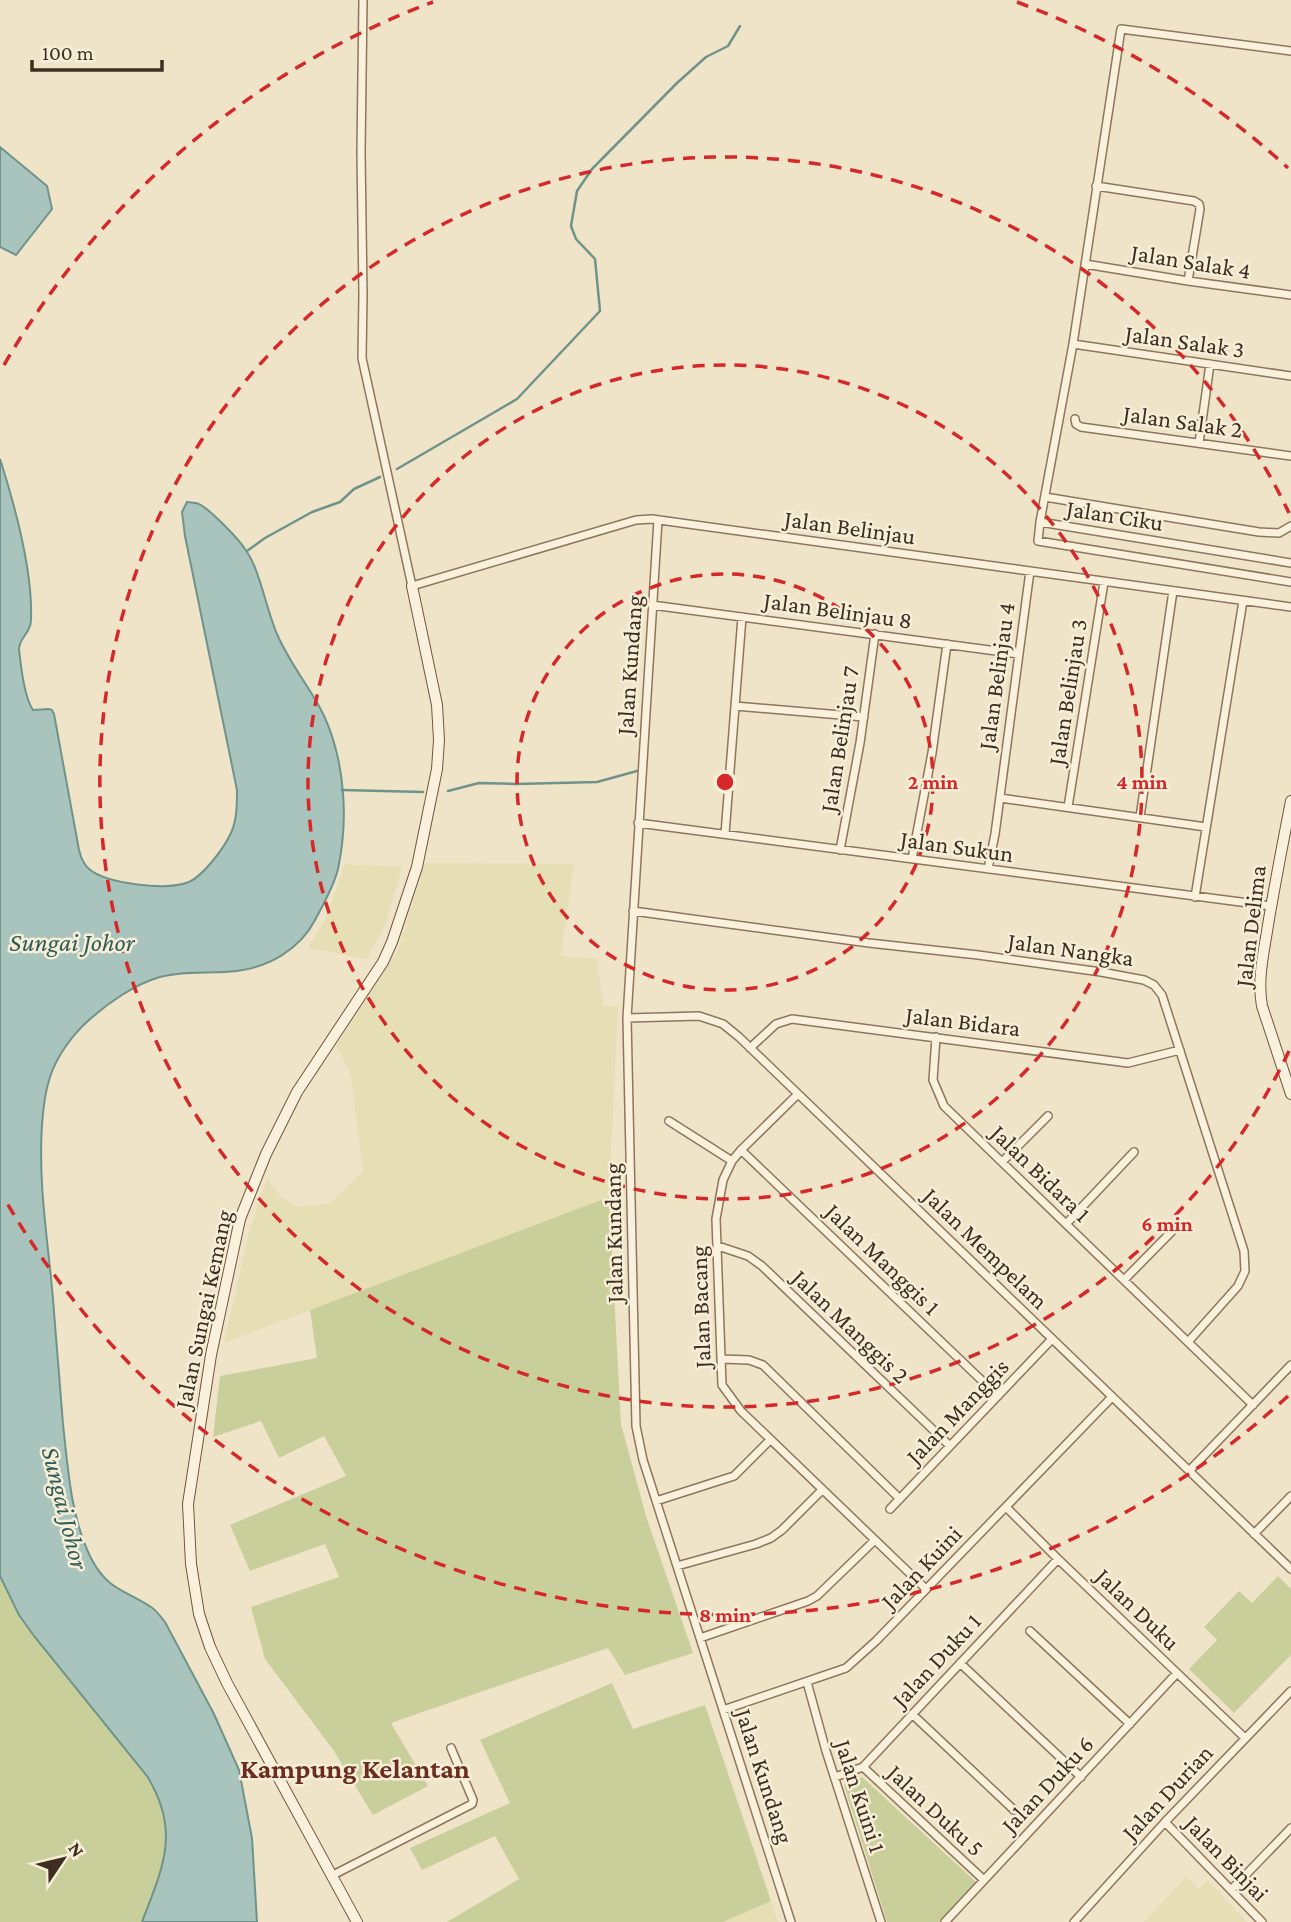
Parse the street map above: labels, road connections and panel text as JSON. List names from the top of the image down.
{
  "streets": {
    "street": [
      "Jalan Salak 4",
      "Jalan Salak 3",
      "Jalan Salak 2",
      "Jalan Ciku",
      "Jalan Belinjau",
      "Jalan Belinjau 8",
      "Jalan Kundang",
      "Jalan Belinjau 4",
      "Jalan Belinjau 3",
      "Jalan Belinjau 7",
      "Jalan Sukun",
      "Jalan Delima",
      "Jalan Nangka",
      "Jalan Bidara",
      "Jalan Bidara 1",
      "Jalan Mempelam",
      "Jalan Manggis 1",
      "Jalan Bacang",
      "Jalan Sungai Kemang",
      "Jalan Manggis 2",
      "Jalan Manggis",
      "Jalan Kuini",
      "Jalan Duku",
      "Jalan Duku 1",
      "Jalan Duku 6",
      "Jalan Durian",
      "Jalan Kuini 1",
      "Jalan Duku 5",
      "Jalan Binjai"
    ]
  },
  "crossings": [
    ["Jalan Belinjau", "Jalan Kundang"],
    ["Jalan Belinjau", "Jalan Belinjau 4"],
    ["Jalan Belinjau", "Jalan Belinjau 3"],
    ["Jalan Belinjau", "Jalan Sungai Kemang"],
    ["Jalan Belinjau 8", "Jalan Kundang"],
    ["Jalan Belinjau 8", "Jalan Belinjau 4"],
    ["Jalan Belinjau 8", "Jalan Belinjau 7"],
    ["Jalan Kundang", "Jalan Sukun"],
    ["Jalan Kundang", "Jalan Nangka"],
    ["Jalan Kundang", "Jalan Mempelam"],
    ["Jalan Kundang", "Jalan Kuini"],
    ["Jalan Belinjau 4", "Jalan Sukun"],
    ["Jalan Belinjau 7", "Jalan Sukun"],
    ["Jalan Sukun", "Jalan Delima"],
    ["Jalan Nangka", "Jalan Bidara"],
    ["Jalan Nangka", "Jalan Bidara 1"],
    ["Jalan Bidara", "Jalan Bidara 1"],
    ["Jalan Bidara", "Jalan Mempelam"],
    ["Jalan Mempelam", "Jalan Bacang"],
    ["Jalan Mempelam", "Jalan Manggis"],
    ["Jalan Mempelam", "Jalan Kuini"],
    ["Jalan Manggis 1", "Jalan Bacang"],
    ["Jalan Manggis 1", "Jalan Manggis"],
    ["Jalan Bacang", "Jalan Manggis 2"],
    ["Jalan Bacang", "Jalan Kuini"],
    ["Jalan Manggis 2", "Jalan Manggis"],
    ["Jalan Kuini", "Jalan Duku"],
    ["Jalan Kuini", "Jalan Kuini 1"],
    ["Jalan Duku", "Jalan Duku 1"],
    ["Jalan Duku", "Jalan Duku 6"],
    ["Jalan Duku", "Jalan Durian"],
    ["Jalan Duku 1", "Jalan Kuini 1"],
    ["Jalan Duku 1", "Jalan Duku 5"],
    ["Jalan Duku 6", "Jalan Duku 5"],
    ["Jalan Durian", "Jalan Binjai"]
  ],
  "districts": ["Kampung Kelantan"],
  "water": ["Sungai Johor"],
  "scale_bar": "100 m",
  "north": "top right",
  "rings": [
    "2 min",
    "4 min",
    "6 min",
    "8 min"
  ]
}
